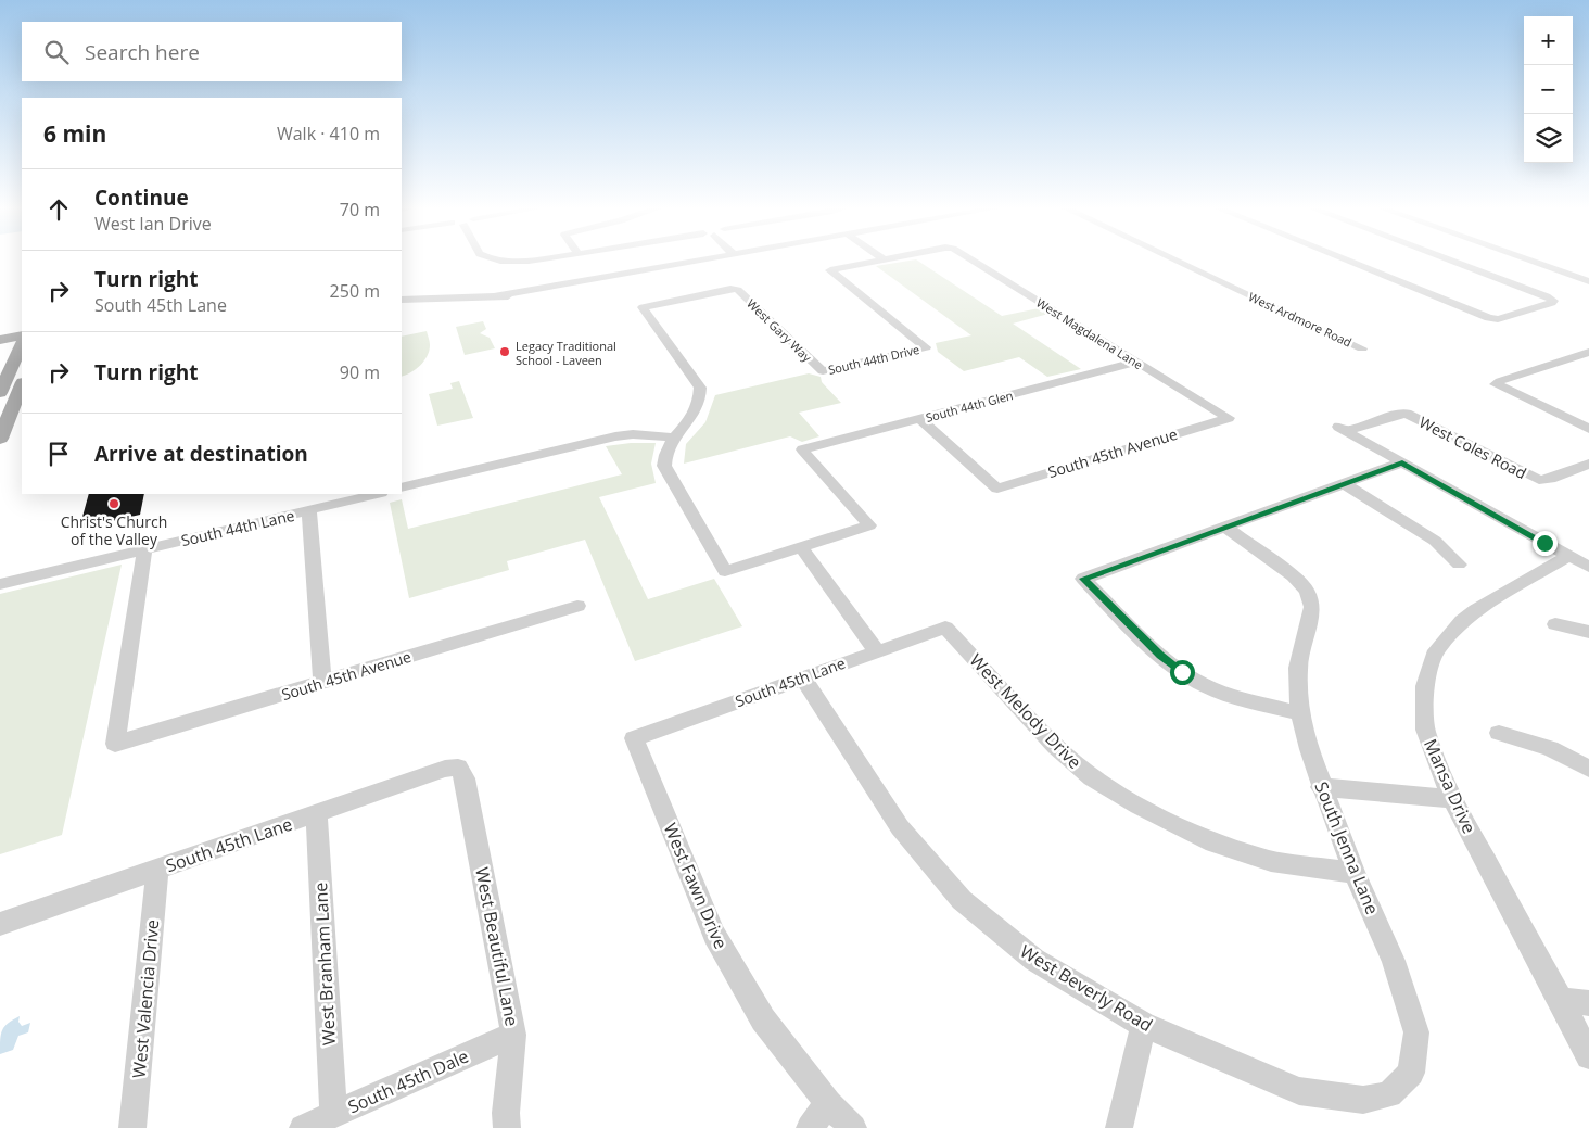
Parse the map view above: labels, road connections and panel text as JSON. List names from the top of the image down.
{
  "streets": {
    "street": [
      "West Ardmore Road",
      "West Gary Way",
      "West Magdalena Lane",
      "South 44th Drive",
      "South 44th Glen",
      "West Coles Road",
      "South 45th Avenue",
      "South 44th Lane",
      "South 45th Lane",
      "West Melody Drive",
      "Mansa Drive",
      "South Jenna Lane",
      "West Fawn Drive",
      "West Beautiful Lane",
      "West Branham Lane",
      "West Beverly Road",
      "West Valencia Drive",
      "South 45th Dale"
    ]
  },
  "crossings": [
    ["West Gary Way", "South 44th Drive"],
    ["West Magdalena Lane", "South 44th Drive"],
    ["West Magdalena Lane", "South 44th Glen"],
    ["West Magdalena Lane", "South 45th Avenue"],
    ["South 44th Glen", "South 45th Avenue"],
    ["South 45th Avenue", "South 44th Lane"],
    ["South 45th Lane", "West Melody Drive"],
    ["South 45th Lane", "West Fawn Drive"],
    ["South 45th Lane", "West Beautiful Lane"],
    ["South 45th Lane", "West Branham Lane"],
    ["South 45th Lane", "West Beverly Road"],
    ["South 45th Lane", "West Valencia Drive"],
    ["West Melody Drive", "South Jenna Lane"],
    ["South Jenna Lane", "West Beverly Road"],
    ["West Beautiful Lane", "South 45th Dale"],
    ["West Branham Lane", "South 45th Dale"]
  ],
  "places": ["Legacy Traditional School - Laveen", "Christ's Church of the Valley"],
  "page": {
    "map_buttons": ["+", "−"],
    "search": "Search here",
    "heading": ["6 min", "Walk · 410 m"],
    "list": [
      ["Continue", "West Ian Drive", "70 m"],
      ["Turn right", "South 45th Lane", "250 m"],
      ["Turn right", "90 m"],
      "Arrive at destination"
    ]
  }
}
